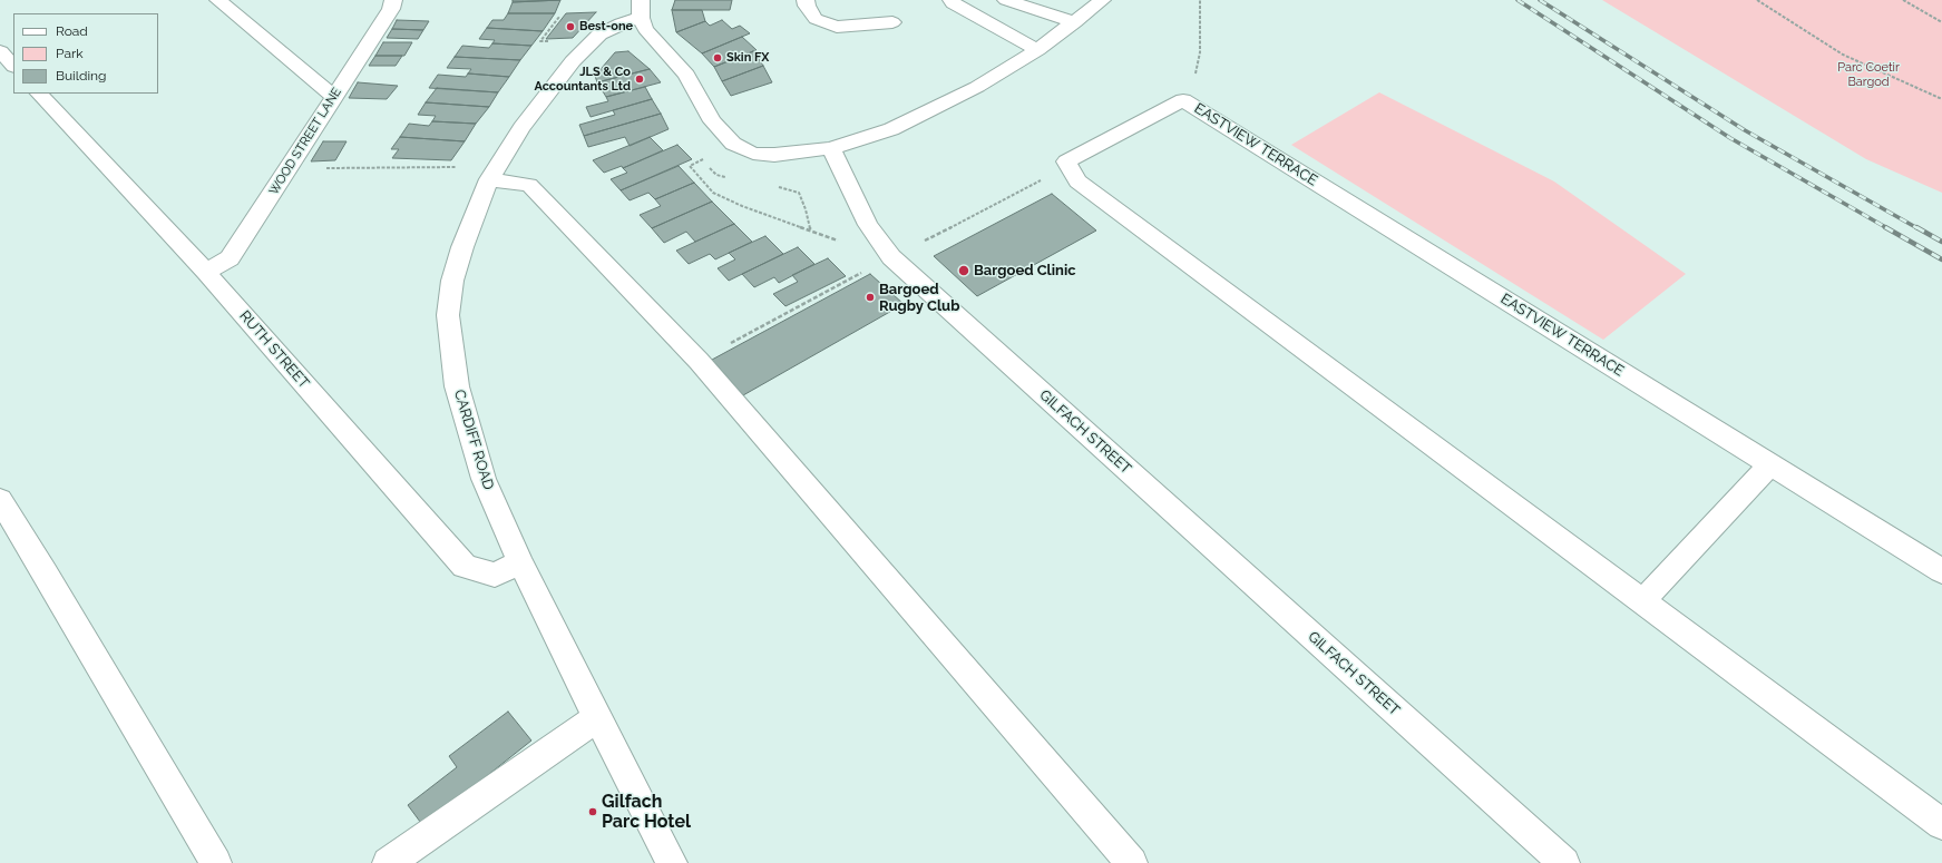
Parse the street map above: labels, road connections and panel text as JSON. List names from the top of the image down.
{
  "streets": {
    "street": [
      "WOOD STREET LANE",
      "EASTVIEW TERRACE",
      "RUTH STREET",
      "GILFACH STREET",
      "CARDIFF ROAD"
    ]
  },
  "crossings": [
    ["WOOD STREET LANE", "RUTH STREET"],
    ["RUTH STREET", "CARDIFF ROAD"]
  ],
  "parks": ["Parc Coetir Bargod"],
  "places": [
    "Best-one",
    "Skin FX",
    "JLS & Co Accountants Ltd",
    "Bargoed Clinic",
    "Bargoed Rugby Club",
    "Gilfach Parc Hotel"
  ],
  "legend": ["Road", "Park", "Building"]
}
